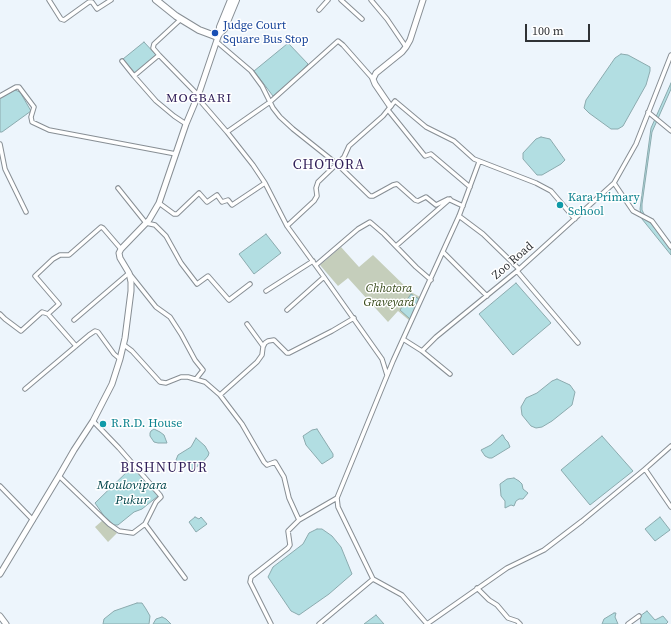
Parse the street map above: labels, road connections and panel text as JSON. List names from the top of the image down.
{
  "streets": {
    "street": ["Zoo Road"]
  },
  "districts": ["MOGBARI", "CHOTORA", "BISHNUPUR"],
  "water": ["Moulovipara Pukur"],
  "parks": ["Chhotora Graveyard"],
  "places": ["Judge Court Square Bus Stop", "Kara Primary School", "R.R.D. House"],
  "scale_bar": "100 m"
}
